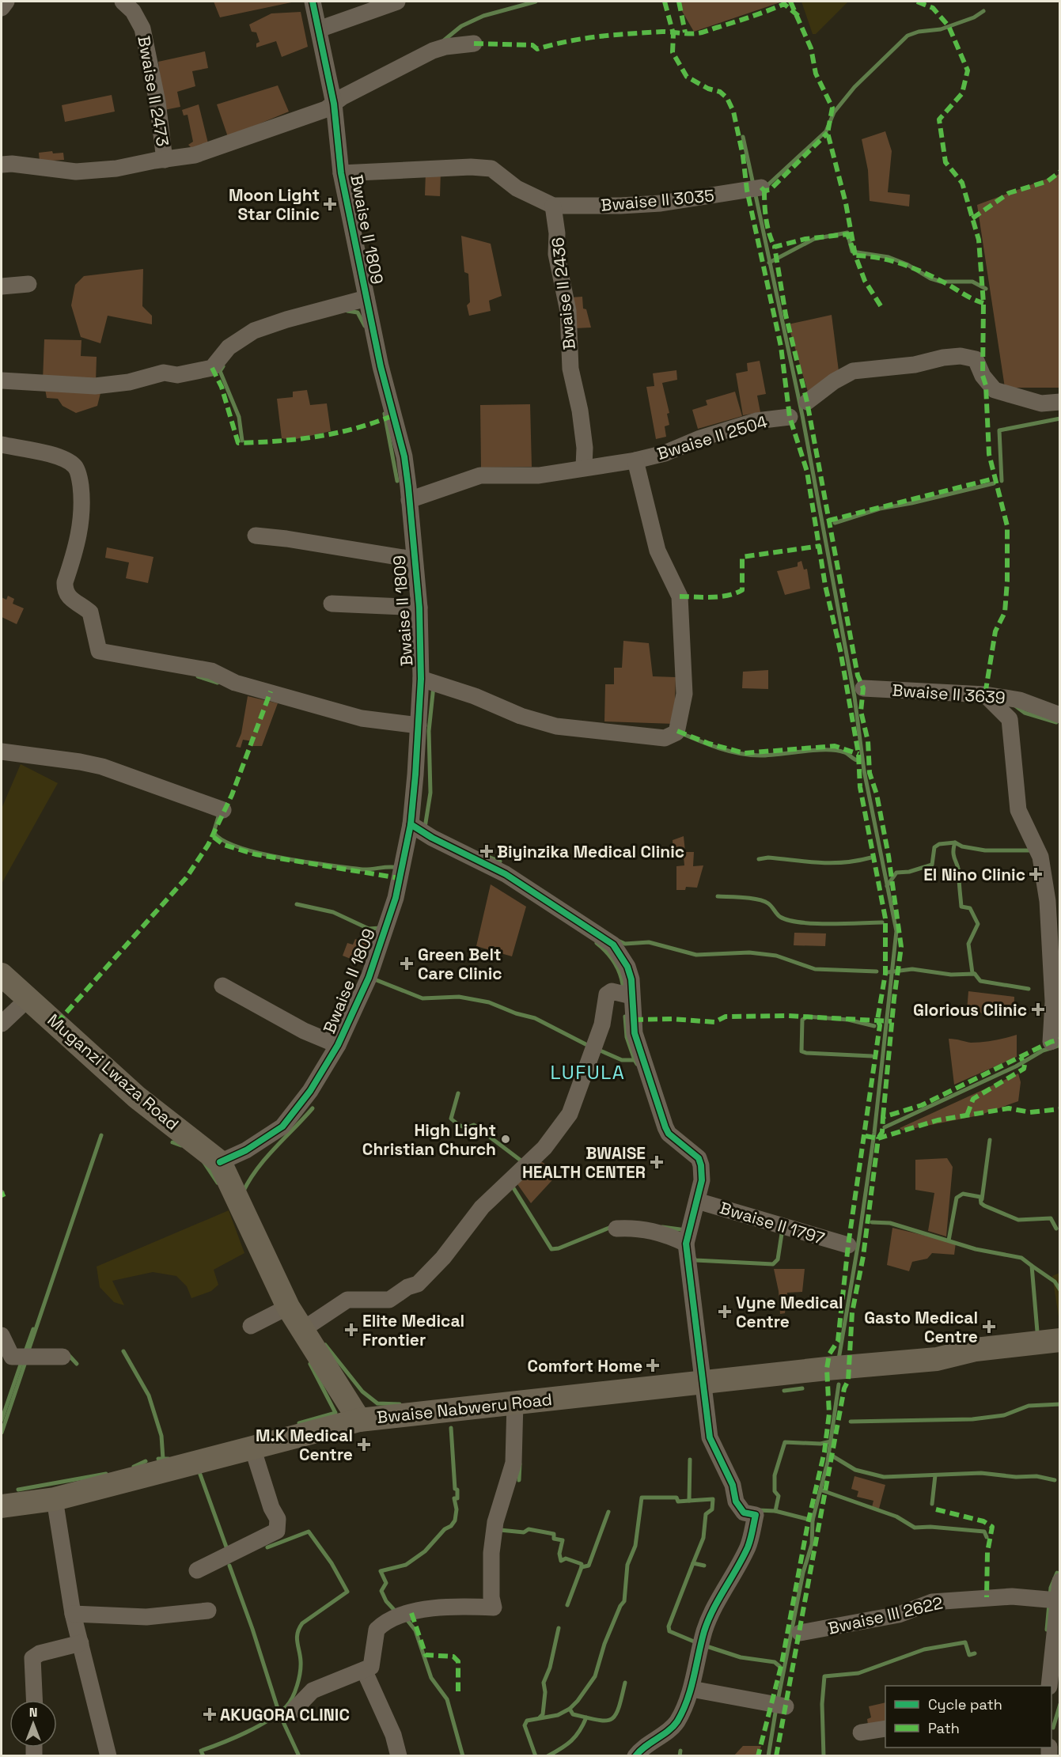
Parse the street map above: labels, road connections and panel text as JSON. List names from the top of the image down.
{
  "streets": {
    "main road": ["Muganzi Lwaza Road", "Bwaise Nabweru Road"],
    "street": [
      "Bwaise II 2473",
      "Bwaise II 3035",
      "Bwaise II 1809",
      "Bwaise II 2436",
      "Bwaise II 2504",
      "Bwaise II 3639",
      "Bwaise II 1797",
      "Bwaise III 2622"
    ]
  },
  "crossings": [
    ["Bwaise II 3035", "Bwaise II 2436"],
    ["Bwaise II 1809", "Bwaise II 2504"],
    ["Bwaise II 1809", "Muganzi Lwaza Road"],
    ["Bwaise II 2436", "Bwaise II 2504"],
    ["Muganzi Lwaza Road", "Bwaise Nabweru Road"]
  ],
  "districts": ["LUFULA"],
  "places": {
    "health": [
      "Moon Light Star Clinic",
      "Biyinzika Medical Clinic",
      "El Nino Clinic",
      "Green Belt Care Clinic",
      "Glorious Clinic",
      "BWAISE HEALTH CENTER",
      "Vyne Medical Centre",
      "Gasto Medical Centre",
      "Elite Medical Frontier",
      "Comfort Home",
      "M.K Medical Centre",
      "AKUGORA CLINIC"
    ],
    "other": ["High Light Christian Church"]
  },
  "legend": ["Cycle path", "Path"],
  "north": "top"
}
